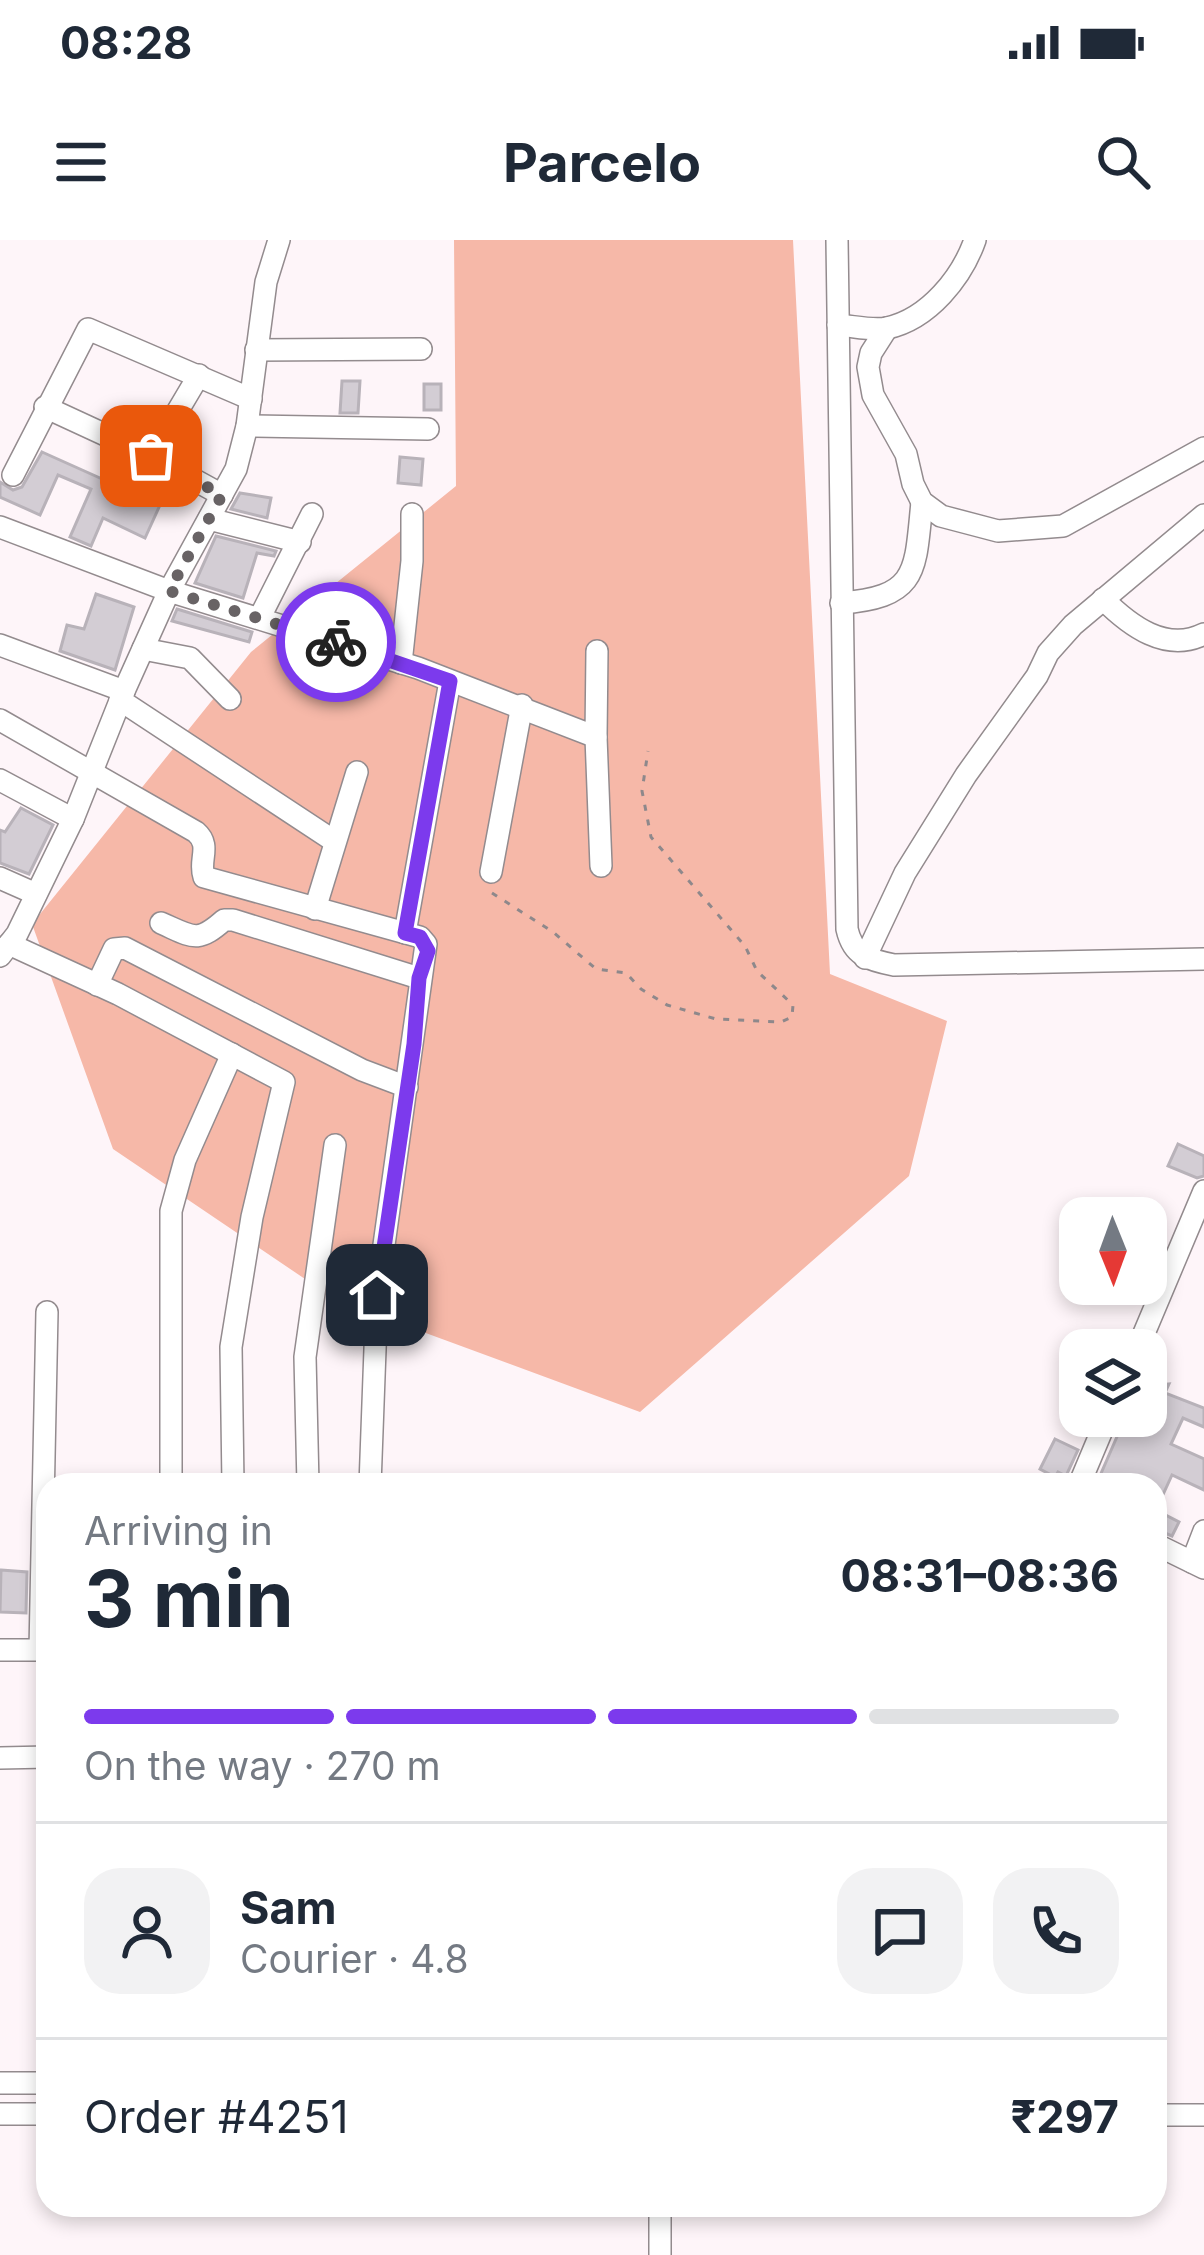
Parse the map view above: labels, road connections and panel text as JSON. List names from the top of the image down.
{
  "north": "bottom",
  "page": {
    "status": "08:28",
    "header": "Parcelo",
    "heading": ["3 min", "Arriving in", "08:31–08:36"],
    "panel": [
      "Sam",
      "Courier · 4.8",
      "Order #4251",
      "₹297"
    ],
    "bar": "On the way · 270 m"
  }
}
